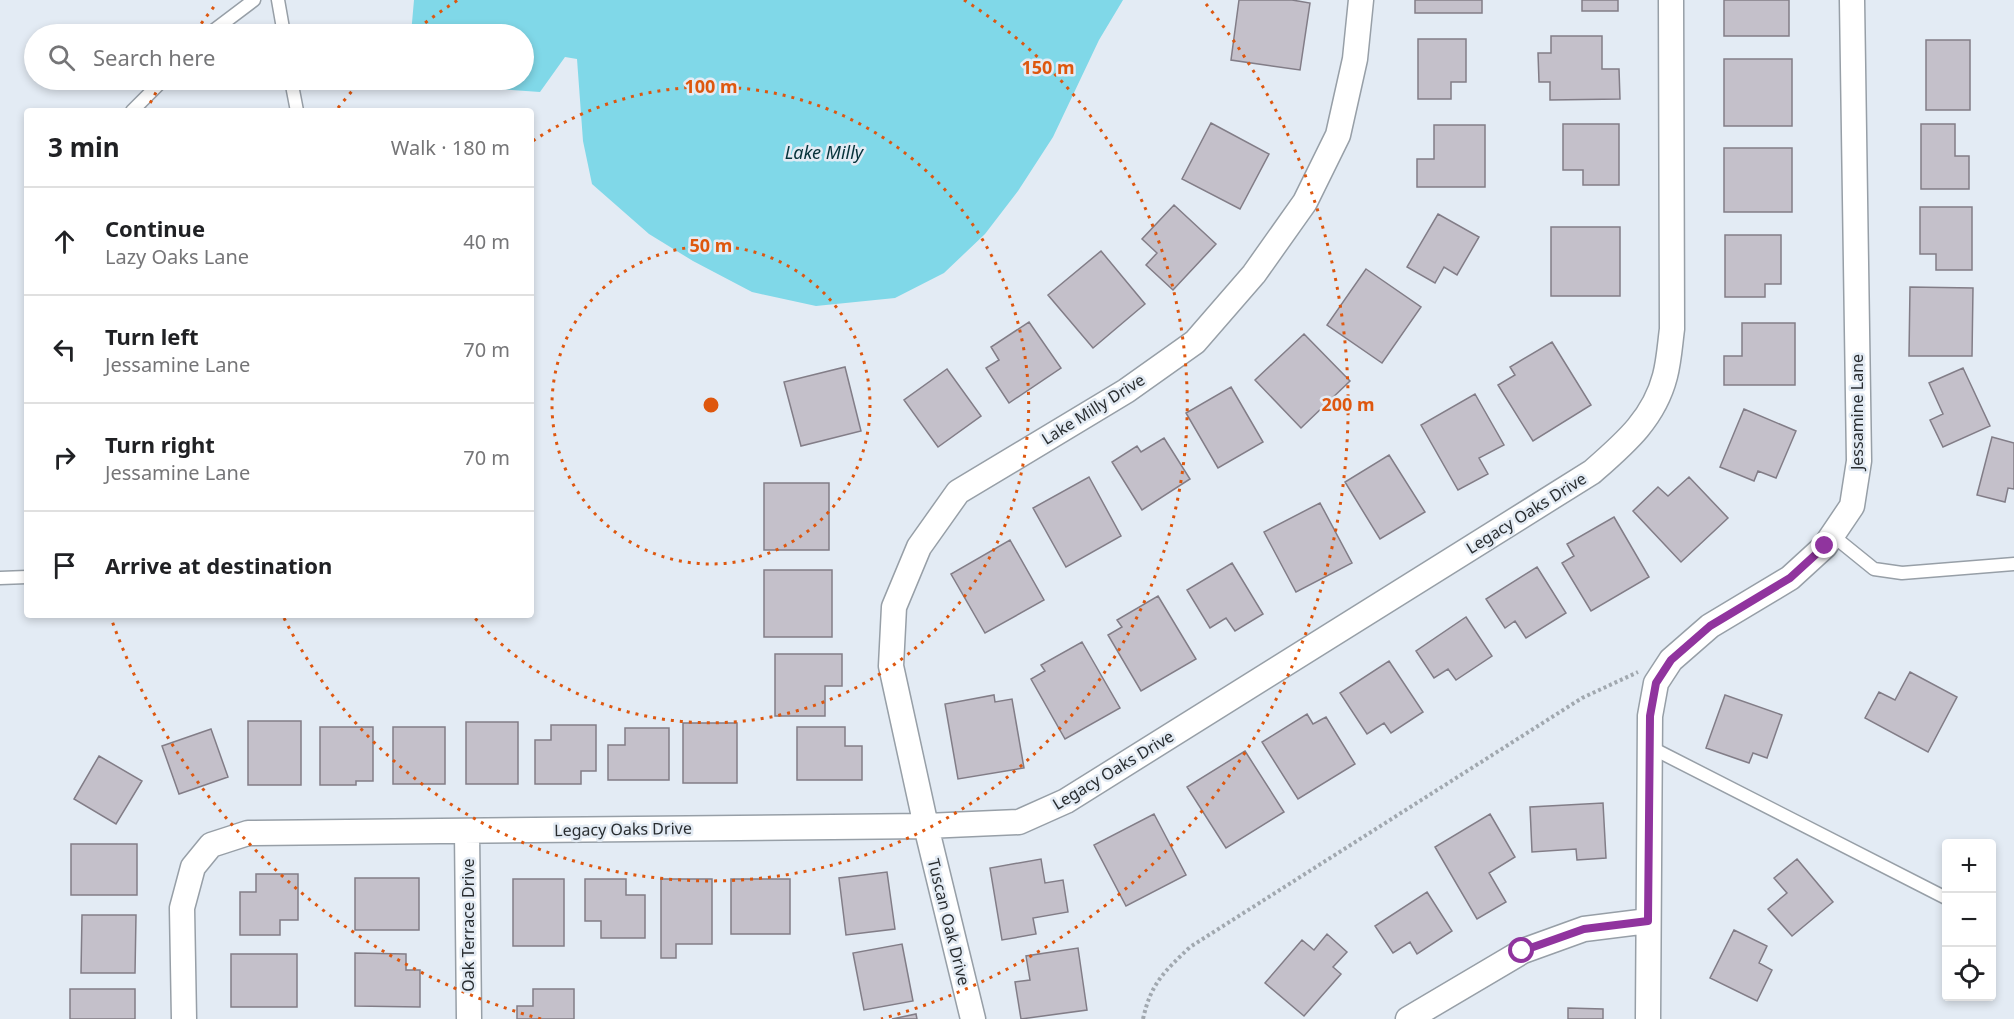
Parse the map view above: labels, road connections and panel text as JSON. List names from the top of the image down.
{
  "streets": {
    "street": [
      "Lake Milly Drive",
      "Jessamine Lane",
      "Legacy Oaks Drive",
      "Tuscan Oak Drive",
      "Oak Terrace Drive"
    ]
  },
  "crossings": [
    ["Lake Milly Drive", "Legacy Oaks Drive"],
    ["Lake Milly Drive", "Tuscan Oak Drive"],
    ["Legacy Oaks Drive", "Tuscan Oak Drive"],
    ["Legacy Oaks Drive", "Oak Terrace Drive"]
  ],
  "water": ["Lake Milly"],
  "page": {
    "search": "Search here",
    "heading": ["3 min", "Walk · 180 m"],
    "list": [
      ["Continue", "Lazy Oaks Lane", "40 m"],
      ["Turn left", "Jessamine Lane", "70 m"],
      ["Turn right", "Jessamine Lane", "70 m"],
      "Arrive at destination"
    ],
    "map_buttons": ["+", "−"]
  },
  "rings": [
    "150 m",
    "100 m",
    "50 m",
    "200 m"
  ]
}
